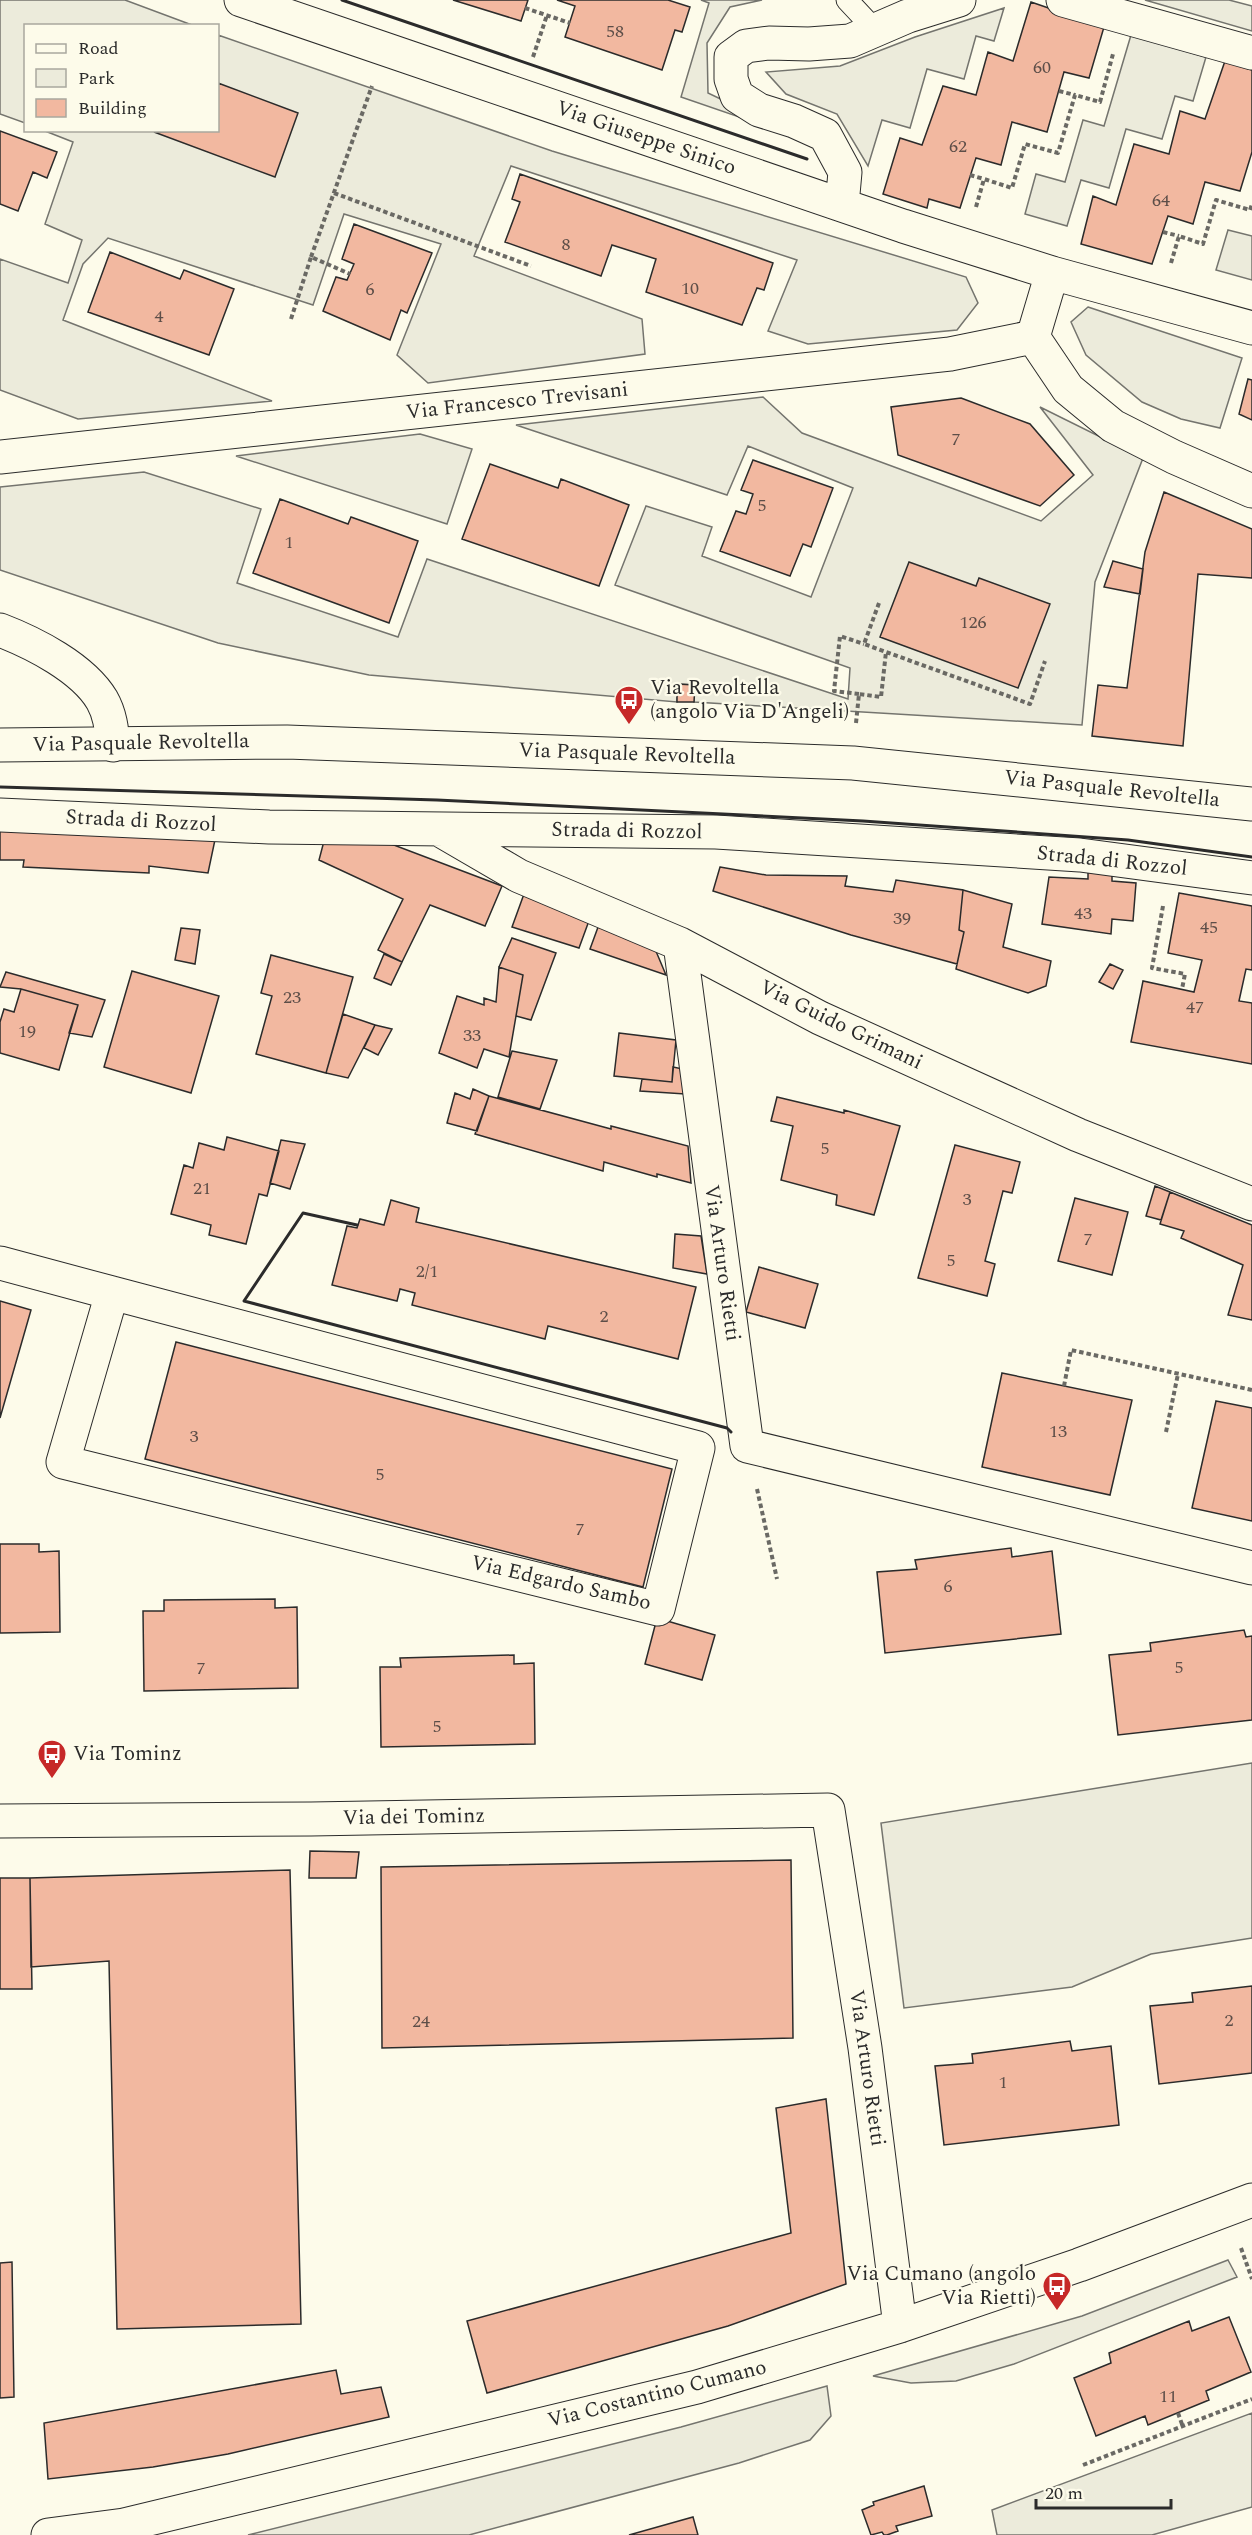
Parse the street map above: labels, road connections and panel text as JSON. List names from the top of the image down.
{
  "streets": {
    "street": [
      "Via Giuseppe Sinico",
      "Via Francesco Trevisani",
      "Via Pasquale Revoltella",
      "Strada di Rozzol",
      "Via Guido Grimani",
      "Via Arturo Rietti",
      "Via Edgardo Sambo",
      "Via dei Tominz",
      "Via Costantino Cumano"
    ]
  },
  "crossings": [
    ["Strada di Rozzol", "Via Guido Grimani"],
    ["Via Guido Grimani", "Via Arturo Rietti"],
    ["Via Arturo Rietti", "Via dei Tominz"],
    ["Via Arturo Rietti", "Via Costantino Cumano"]
  ],
  "places": {
    "bus stop": ["Via Revoltella (angolo Via D'Angeli)", "Via Tominz", "Via Cumano (angolo Via Rietti)"]
  },
  "house_numbers": [
    "58",
    "60",
    "62",
    "64",
    "8",
    "10",
    "6",
    "4",
    "7",
    "5",
    "1",
    "126",
    "43",
    "39",
    "45",
    "23",
    "47",
    "19",
    "33",
    "5",
    "21",
    "3",
    "7",
    "5",
    "2/1",
    "2",
    "13",
    "3",
    "5",
    "7",
    "6",
    "5",
    "7",
    "5",
    "2",
    "24",
    "1",
    "11"
  ],
  "legend": ["Road", "Park", "Building"],
  "scale_bar": "20 m"
}
